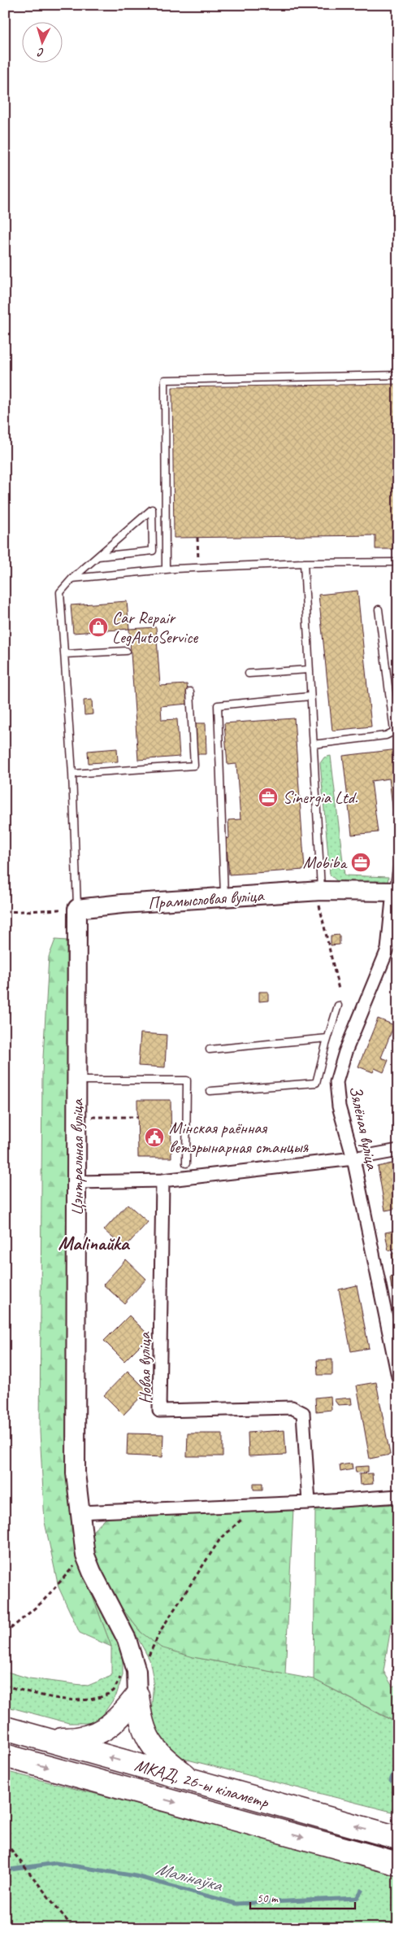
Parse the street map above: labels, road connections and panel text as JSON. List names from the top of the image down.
{
  "streets": {
    "highway": ["МКАД, 26-ы кіламетр"],
    "street": [
      "Прамысловая вуліца",
      "Зялёная вуліца",
      "Цэнтральная вуліца",
      "Новая вуліца"
    ]
  },
  "crossings": [
    ["Прамысловая вуліца", "Зялёная вуліца"],
    ["Прамысловая вуліца", "Цэнтральная вуліца"]
  ],
  "districts": ["Malinaŭka"],
  "water": ["Малінаўка"],
  "places": {
    "shop": ["Car Repair LegAutoService"],
    "office": ["Sinergia Ltd.", "Mobiba"],
    "public building": ["Мінская раённая ветэрынарная станцыя"]
  },
  "scale_bar": "50 m",
  "north": "bottom"
}
